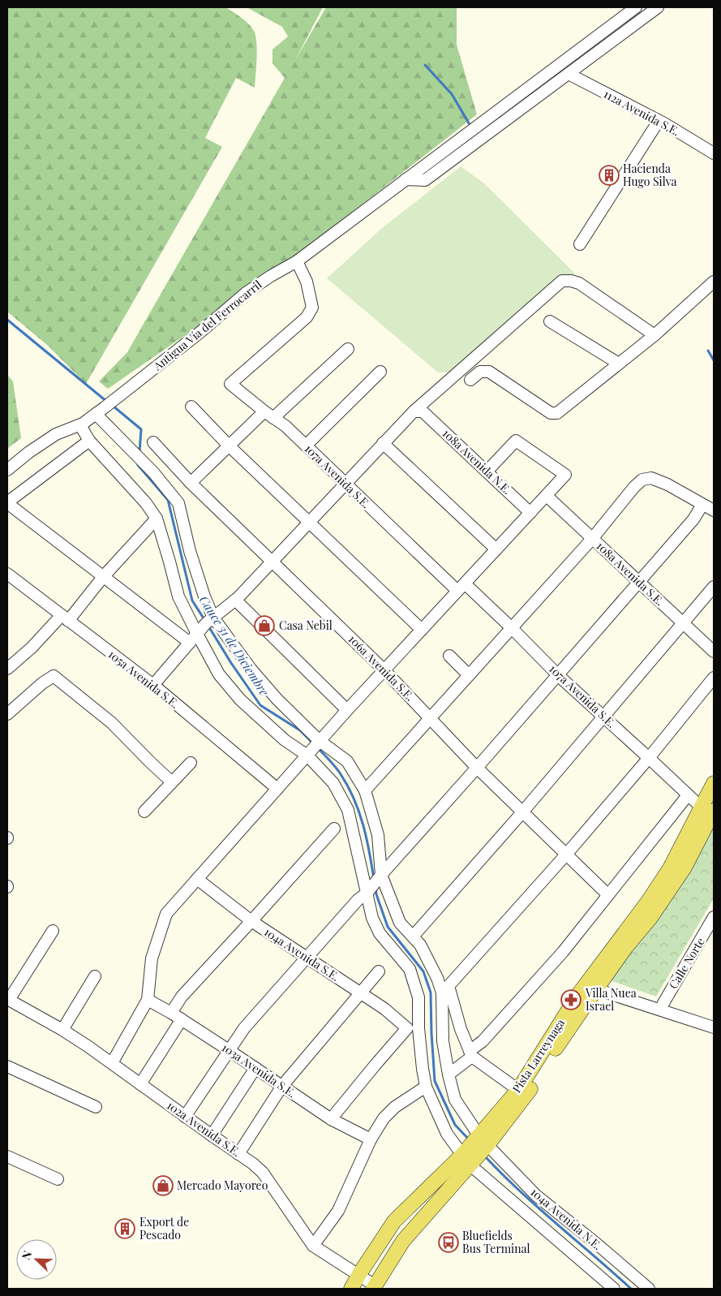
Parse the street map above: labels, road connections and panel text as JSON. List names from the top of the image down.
{
  "streets": {
    "main road": ["Pista Larreynaga"],
    "street": [
      "112a Avenida S.E.",
      "Antigua Vía del Ferrocarril",
      "108a Avenida N.E.",
      "107a Avenida S.E.",
      "108a Avenida S.E.",
      "106a Avenida S.E.",
      "105a Avenida S.E.",
      "104a Avenida S.E.",
      "Calle Norte",
      "103a Avenida S.E.",
      "102a Avenida S.E.",
      "104a Avenida N.E."
    ]
  },
  "crossings": [
    ["Antigua Vía del Ferrocarril", "107a Avenida S.E."],
    ["107a Avenida S.E.", "Pista Larreynaga"],
    ["104a Avenida S.E.", "103a Avenida S.E."],
    ["Pista Larreynaga", "102a Avenida S.E."],
    ["Pista Larreynaga", "104a Avenida N.E."]
  ],
  "water": ["Cauce 31 de Diciembre"],
  "places": {
    "building": ["Hacienda Hugo Silva", "Export de Pescado"],
    "shop": ["Casa Nebil", "Mercado Mayoreo"],
    "pharmacy": ["Villa Nuea Israel"],
    "bus stop": ["Bluefields Bus Terminal"]
  },
  "north": "top left"
}
